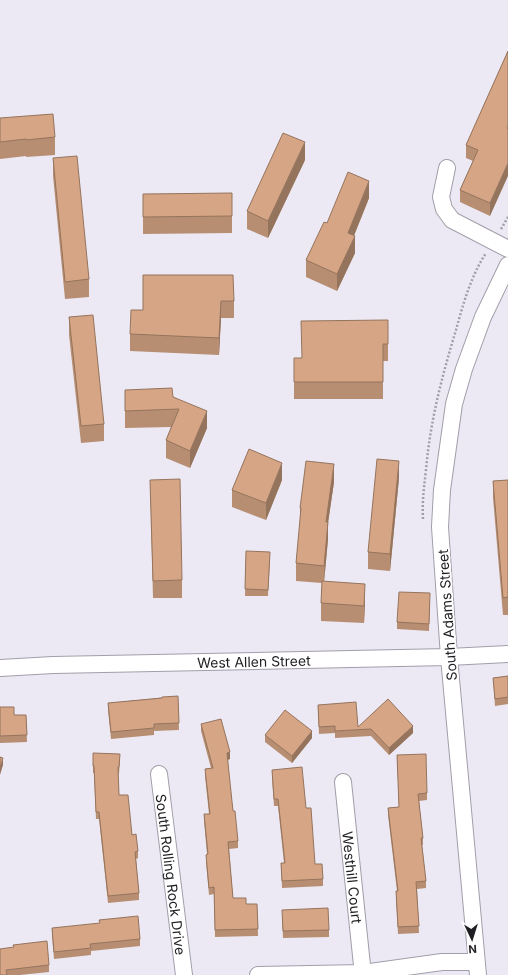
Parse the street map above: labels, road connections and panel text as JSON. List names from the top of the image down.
{
  "streets": {
    "street": [
      "South Adams Street",
      "West Allen Street",
      "South Rolling Rock Drive",
      "Westhill Court"
    ]
  },
  "crossings": [
    ["South Adams Street", "West Allen Street"]
  ],
  "north": "bottom"
}
